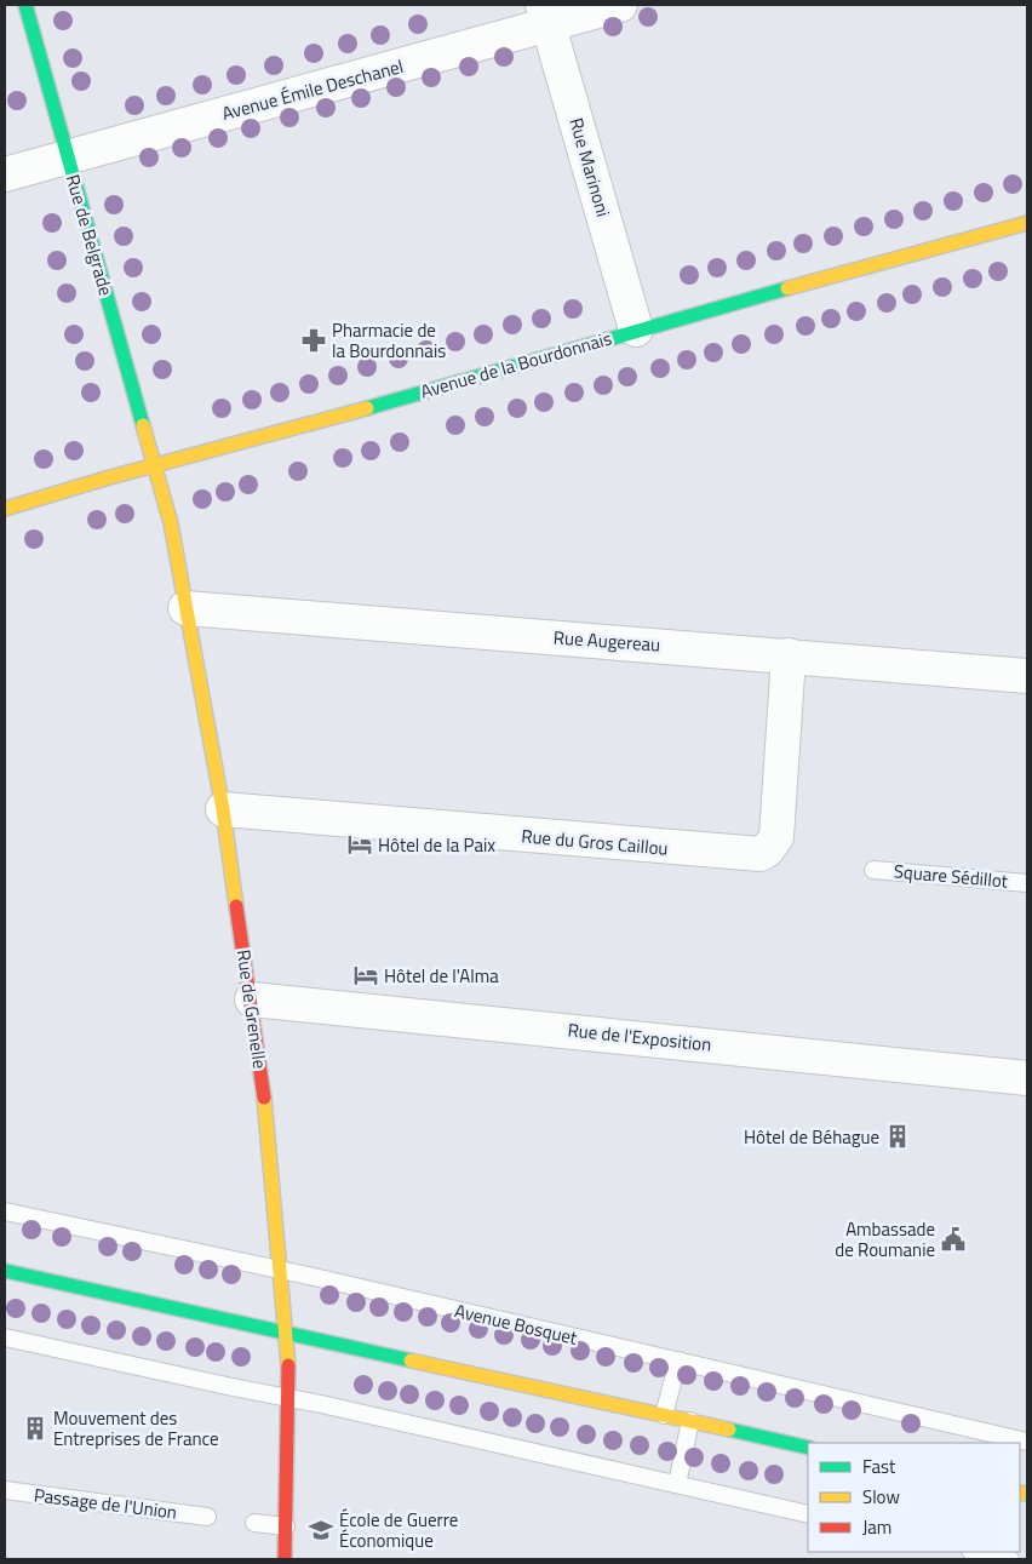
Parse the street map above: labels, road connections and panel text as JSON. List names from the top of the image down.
{
  "streets": {
    "main road": ["Rue de Belgrade", "Avenue de la Bourdonnais", "Rue de Grenelle"],
    "street": [
      "Avenue Émile Deschanel",
      "Rue Marinoni",
      "Rue Augereau",
      "Rue du Gros Caillou",
      "Rue de l'Exposition"
    ],
    "lane": ["Square Sédillot", "Avenue Bosquet", "Passage de l'Union"]
  },
  "crossings": [
    ["Avenue Émile Deschanel", "Rue Marinoni"],
    ["Avenue Émile Deschanel", "Rue de Belgrade"],
    ["Rue Marinoni", "Avenue de la Bourdonnais"],
    ["Rue de Belgrade", "Avenue de la Bourdonnais"],
    ["Rue de Belgrade", "Rue de Grenelle"],
    ["Avenue de la Bourdonnais", "Rue de Grenelle"],
    ["Rue Augereau", "Rue du Gros Caillou"],
    ["Rue Augereau", "Rue de Grenelle"],
    ["Rue du Gros Caillou", "Rue de Grenelle"],
    ["Rue de Grenelle", "Rue de l'Exposition"],
    ["Rue de Grenelle", "Avenue Bosquet"]
  ],
  "places": {
    "pharmacy": ["Pharmacie de la Bourdonnais"],
    "hotel": ["Hôtel de la Paix", "Hôtel de l'Alma"],
    "building": ["Hôtel de Béhague", "Mouvement des Entreprises de France"],
    "public building": ["Ambassade de Roumanie"],
    "school or university": ["École de Guerre Économique"]
  },
  "legend": ["Fast", "Slow", "Jam"]
}
